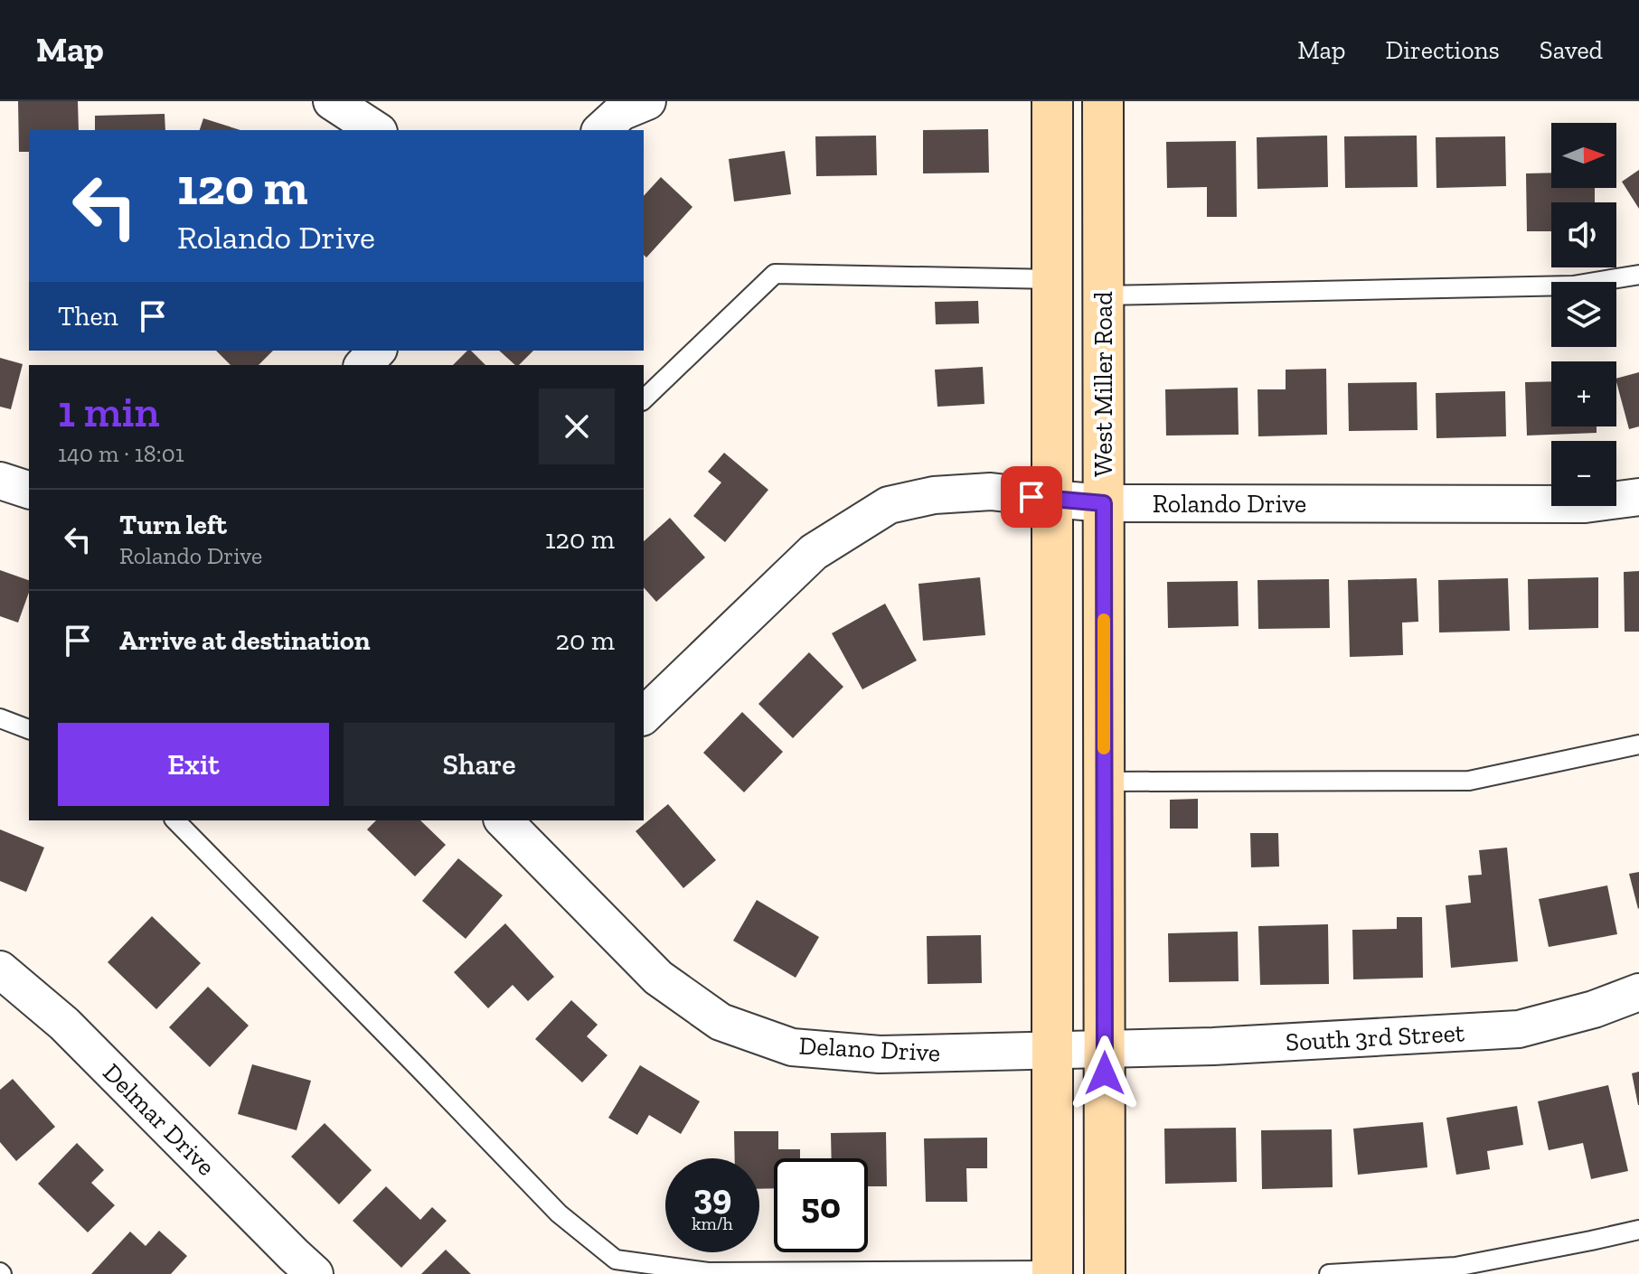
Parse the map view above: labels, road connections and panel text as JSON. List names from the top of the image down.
{
  "streets": {
    "main road": ["West Miller Road"],
    "street": [
      "Rolando Drive",
      "South 3rd Street",
      "Delano Drive",
      "Delmar Drive"
    ]
  },
  "crossings": [
    ["West Miller Road", "Rolando Drive"],
    ["West Miller Road", "South 3rd Street"],
    ["West Miller Road", "Delano Drive"],
    ["South 3rd Street", "Delano Drive"]
  ],
  "north": "right",
  "page": {
    "header": "Map",
    "nav": ["Map", "Directions", "Saved"],
    "map_buttons": ["+", "−"],
    "turn": ["120 m", "Rolando Drive"],
    "then": "Then",
    "heading": ["1 min", "140 m · 18:01"],
    "list": [
      {
        "name": "Turn left",
        "note": "Rolando Drive",
        "value": "120 m"
      },
      {
        "name": "Arrive at destination",
        "value": "20 m"
      }
    ],
    "buttons": ["Exit", "Share"],
    "speed": "39 km/h",
    "limit": "50"
  }
}
